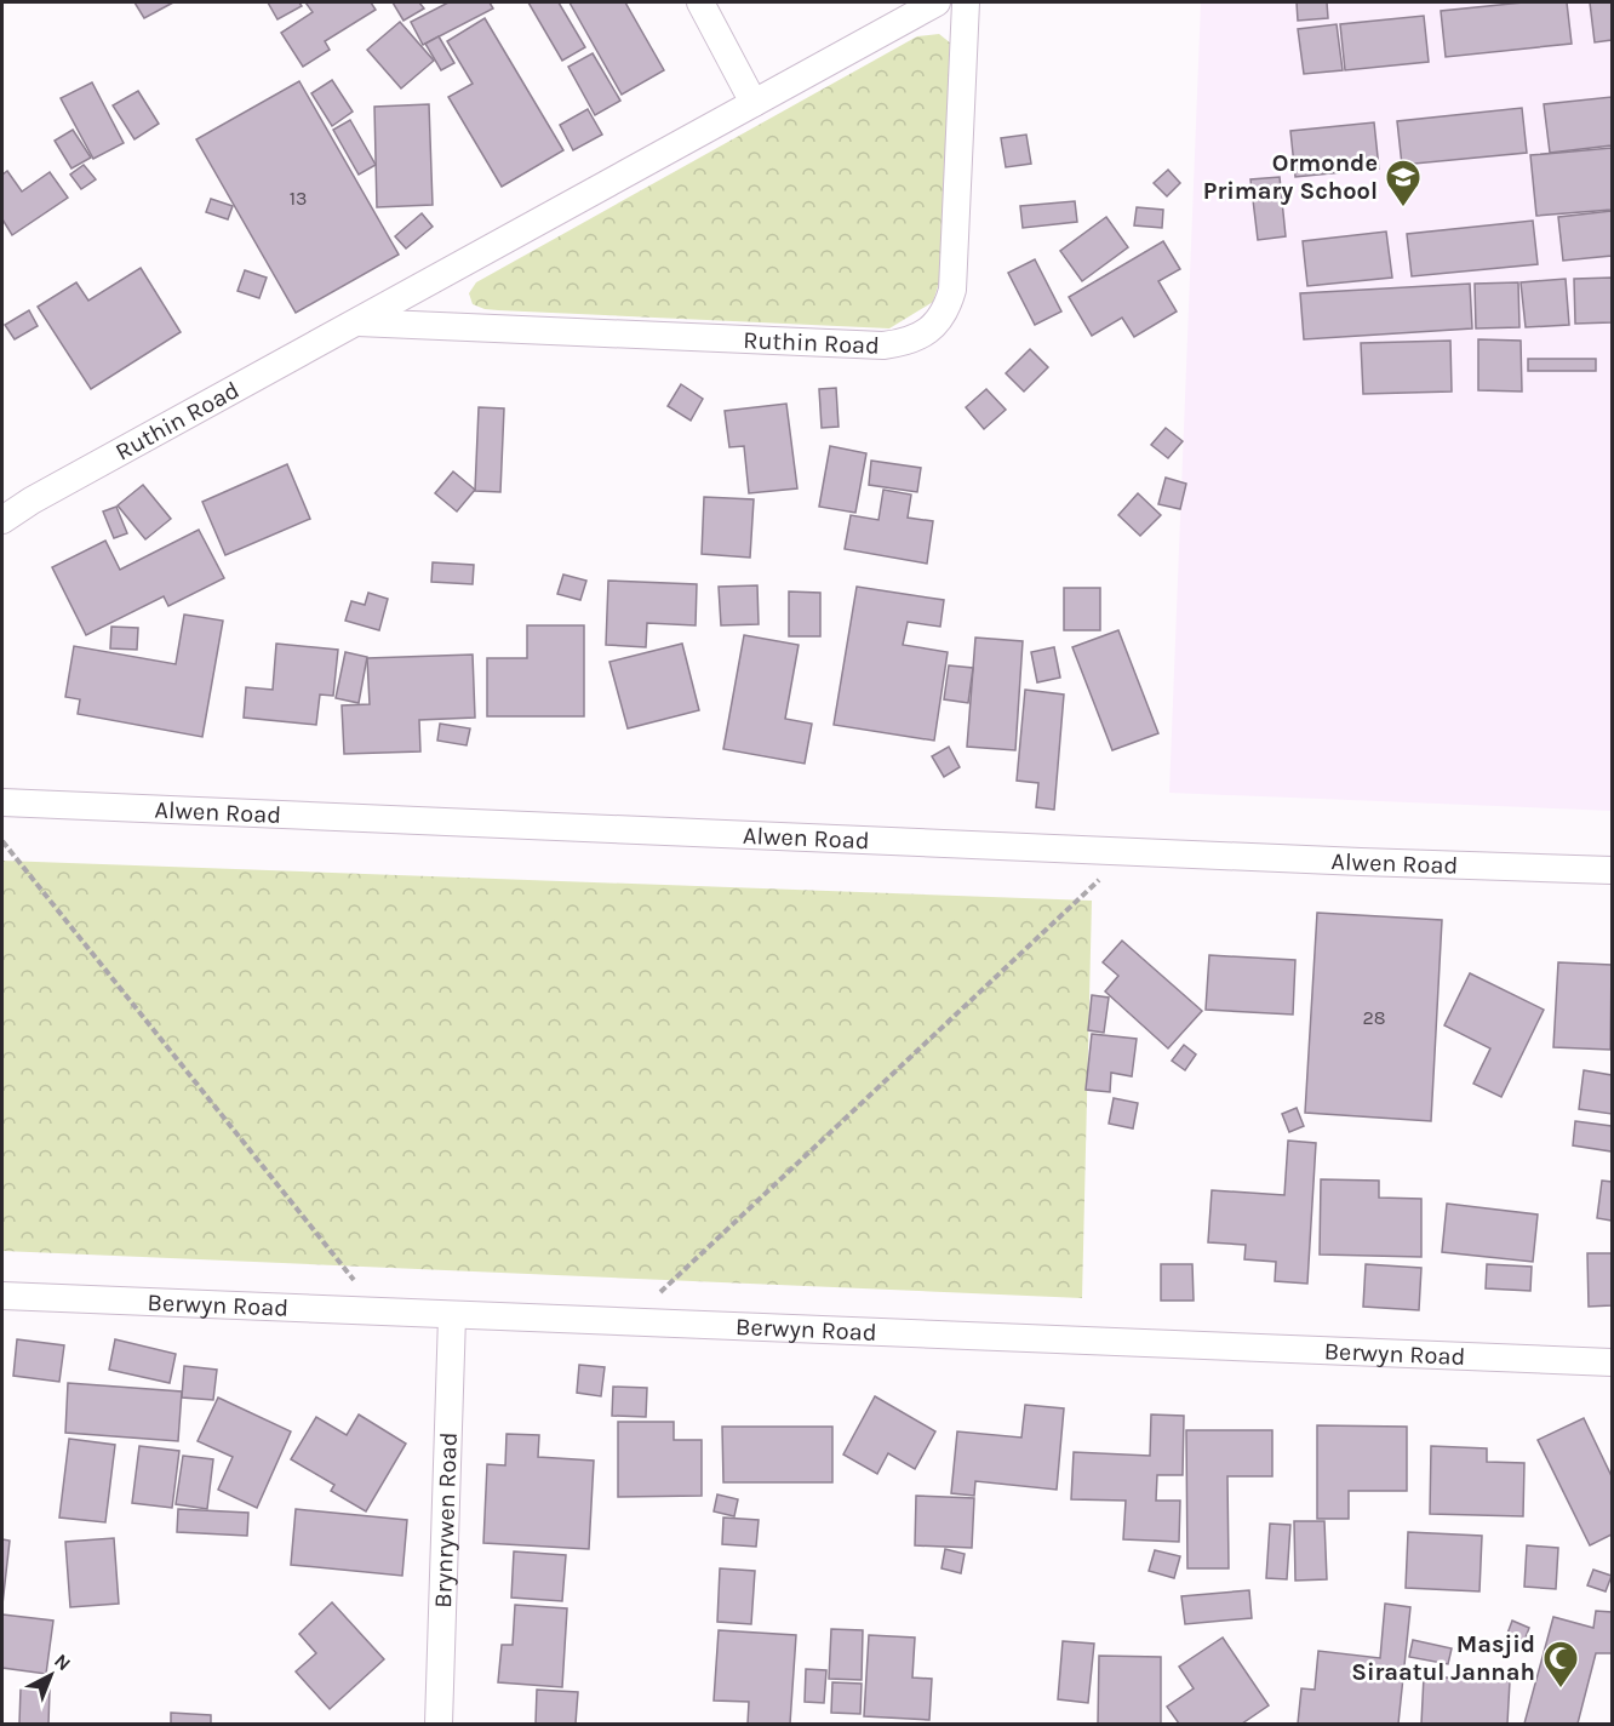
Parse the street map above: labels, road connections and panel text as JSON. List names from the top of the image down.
{
  "streets": {
    "street": [
      "Ruthin Road",
      "Alwen Road",
      "Berwyn Road",
      "Brynrywen Road"
    ]
  },
  "crossings": [
    ["Berwyn Road", "Brynrywen Road"]
  ],
  "places": {
    "school or university": ["Ormonde Primary School"],
    "mosque": ["Masjid Siraatul Jannah"]
  },
  "house_numbers": ["13", "28"],
  "north": "top right"
}
